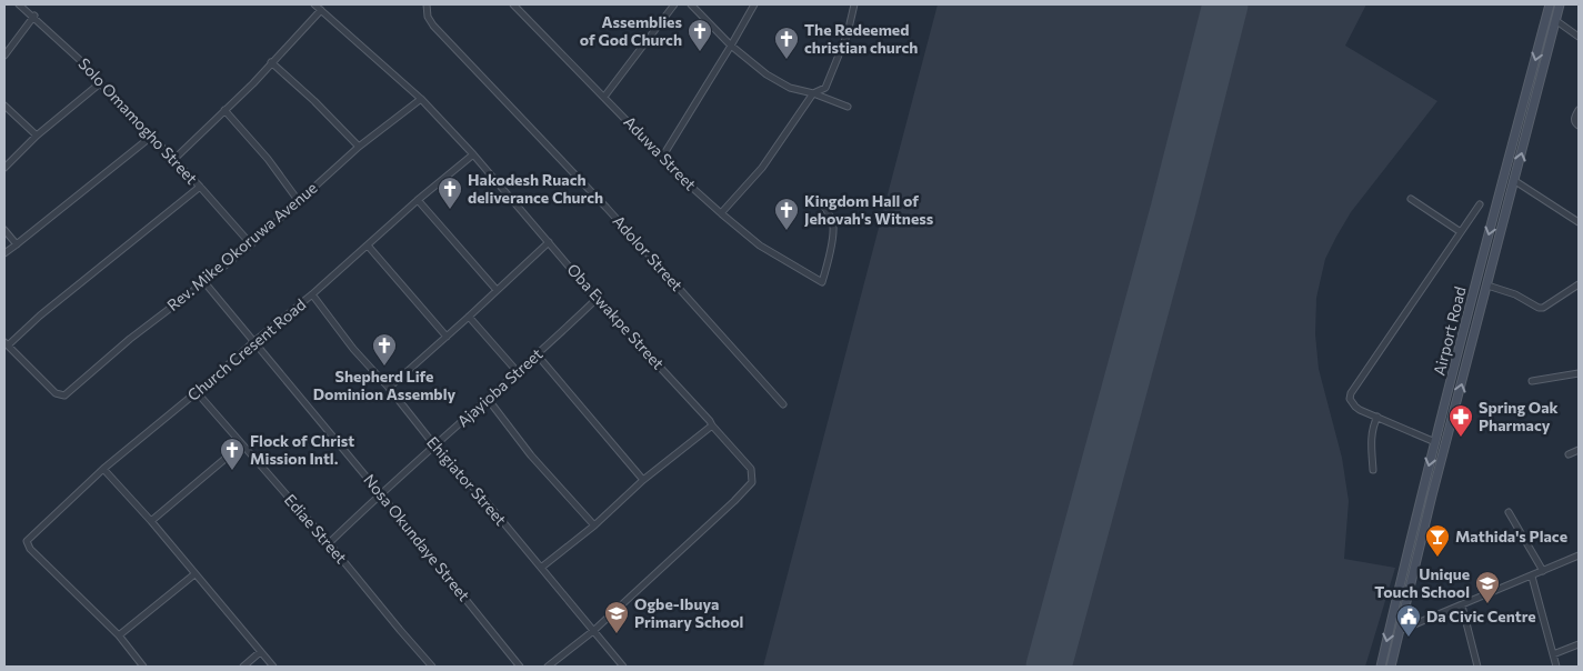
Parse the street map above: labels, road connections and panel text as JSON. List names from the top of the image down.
{
  "streets": {
    "main road": ["Airport Road"],
    "street": [
      "Solo Omamogho Street",
      "Aduwa Street",
      "Rev. Mike Okoruwa Avenue",
      "Adolor Street",
      "Oba Ewakpe Street",
      "Church Cresent Road",
      "Ajayioba Street",
      "Ehigiator Street",
      "Ediae Street",
      "Nosa Okundaye Street"
    ]
  },
  "crossings": [
    ["Solo Omamogho Street", "Rev. Mike Okoruwa Avenue"],
    ["Rev. Mike Okoruwa Avenue", "Oba Ewakpe Street"],
    ["Rev. Mike Okoruwa Avenue", "Nosa Okundaye Street"],
    ["Oba Ewakpe Street", "Church Cresent Road"],
    ["Oba Ewakpe Street", "Ajayioba Street"],
    ["Oba Ewakpe Street", "Ehigiator Street"],
    ["Church Cresent Road", "Ehigiator Street"],
    ["Church Cresent Road", "Ediae Street"],
    ["Church Cresent Road", "Nosa Okundaye Street"],
    ["Ajayioba Street", "Ehigiator Street"],
    ["Ajayioba Street", "Ediae Street"],
    ["Ajayioba Street", "Nosa Okundaye Street"]
  ],
  "places": {
    "church": [
      "Assemblies of God Church",
      "The Redeemed christian church",
      "Hakodesh Ruach deliverance Church",
      "Kingdom Hall of Jehovah's Witness",
      "Shepherd Life Dominion Assembly",
      "Flock of Christ Mission Intl."
    ],
    "pharmacy": ["Spring Oak Pharmacy"],
    "bar": ["Mathida's Place"],
    "school or university": ["Unique Touch School", "Ogbe-Ibuya Primary School"],
    "public building": ["Da Civic Centre"]
  }
}
